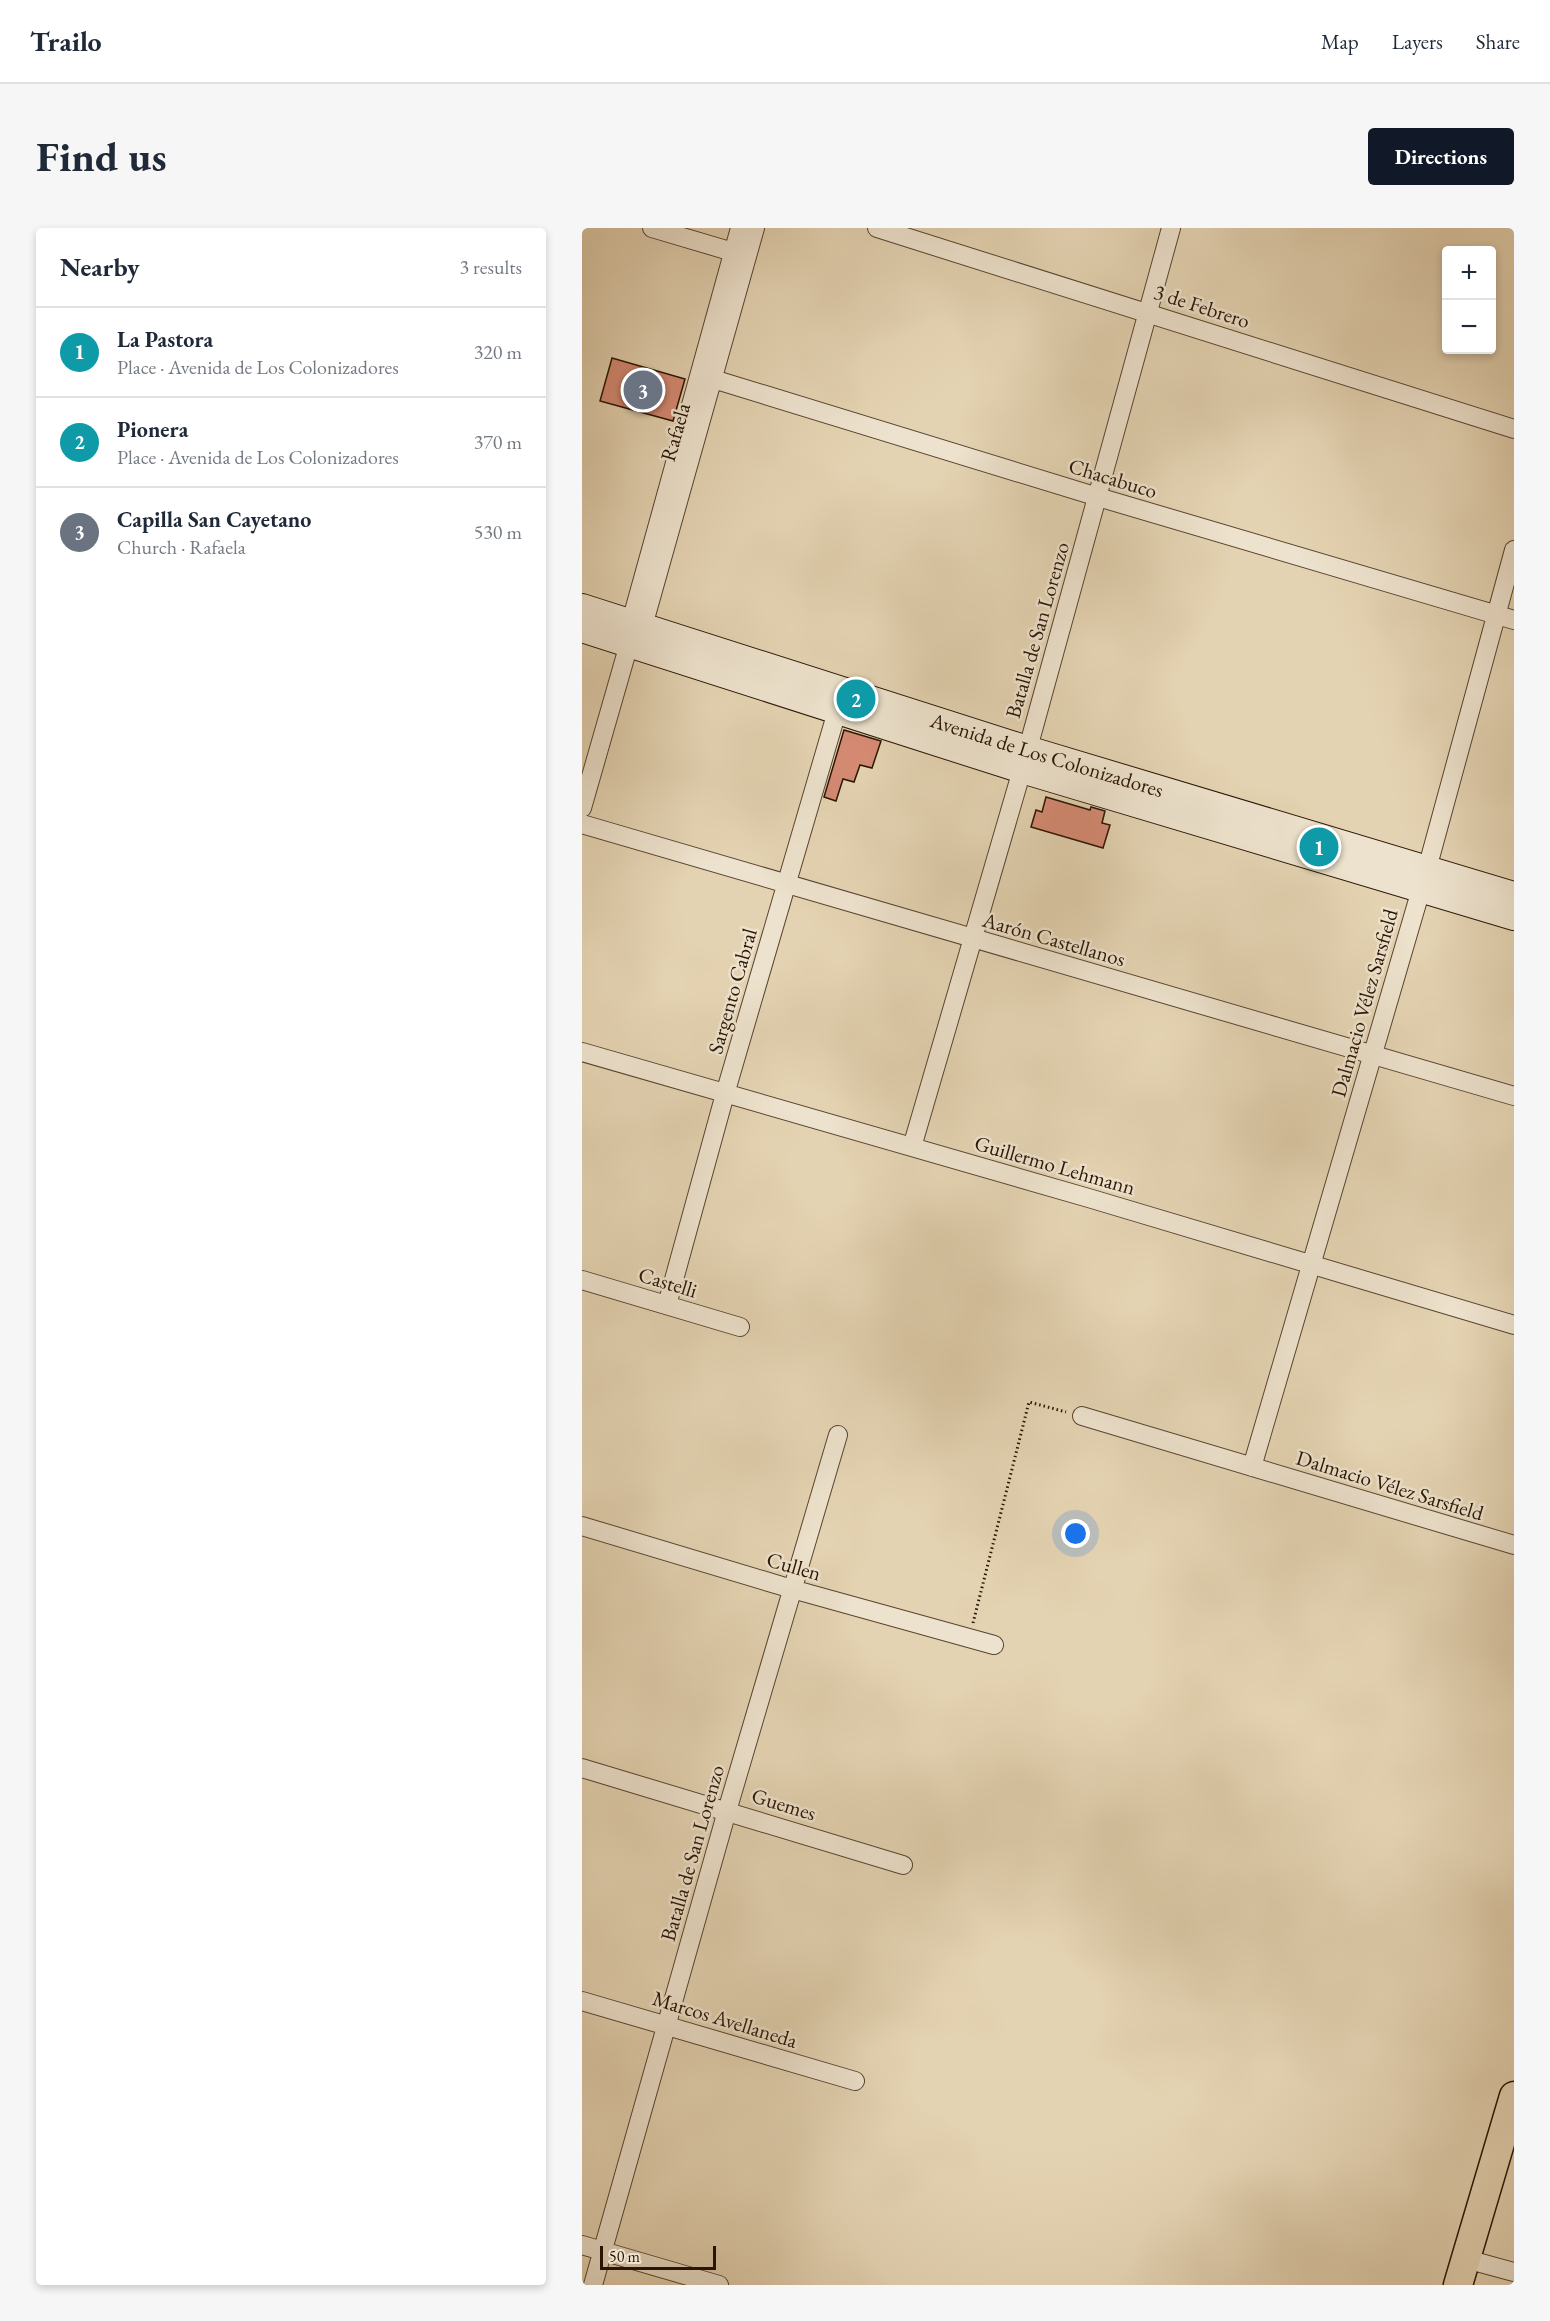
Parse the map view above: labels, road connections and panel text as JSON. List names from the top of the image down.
{
  "streets": {
    "main road": ["Avenida de Los Colonizadores"],
    "street": [
      "3 de Febrero",
      "Rafaela",
      "Chacabuco",
      "Batalla de San Lorenzo",
      "Aarón Castellanos",
      "Sargento Cabral",
      "Dalmacio Vélez Sarsfield",
      "Guillermo Lehmann",
      "Castelli",
      "Cullen",
      "Guemes",
      "Marcos Avellaneda"
    ]
  },
  "crossings": [
    ["3 de Febrero", "Batalla de San Lorenzo"],
    ["Rafaela", "Chacabuco"],
    ["Rafaela", "Avenida de Los Colonizadores"],
    ["Chacabuco", "Batalla de San Lorenzo"],
    ["Chacabuco", "Dalmacio Vélez Sarsfield"],
    ["Batalla de San Lorenzo", "Avenida de Los Colonizadores"],
    ["Batalla de San Lorenzo", "Aarón Castellanos"],
    ["Batalla de San Lorenzo", "Guillermo Lehmann"],
    ["Batalla de San Lorenzo", "Cullen"],
    ["Batalla de San Lorenzo", "Guemes"],
    ["Batalla de San Lorenzo", "Marcos Avellaneda"],
    ["Avenida de Los Colonizadores", "Sargento Cabral"],
    ["Avenida de Los Colonizadores", "Dalmacio Vélez Sarsfield"],
    ["Aarón Castellanos", "Sargento Cabral"],
    ["Aarón Castellanos", "Dalmacio Vélez Sarsfield"],
    ["Sargento Cabral", "Guillermo Lehmann"],
    ["Sargento Cabral", "Castelli"],
    ["Dalmacio Vélez Sarsfield", "Guillermo Lehmann"]
  ],
  "scale_bar": "50 m",
  "page": {
    "header": "Trailo",
    "nav": ["Map", "Layers", "Share"],
    "buttons": "Directions",
    "title": "Find us",
    "heading": ["Nearby", "3 results"],
    "map_buttons": ["+", "−"],
    "list": [
      {
        "mark": "1",
        "name": "La Pastora",
        "note": "Place · Avenida de Los Colonizadores",
        "value": "320 m"
      },
      {
        "mark": "2",
        "name": "Pionera",
        "note": "Place · Avenida de Los Colonizadores",
        "value": "370 m"
      },
      {
        "mark": "3",
        "name": "Capilla San Cayetano",
        "note": "Church · Rafaela",
        "value": "530 m"
      }
    ],
    "pins": ["3", "2", "1"],
    "scale": "50 m"
  }
}
